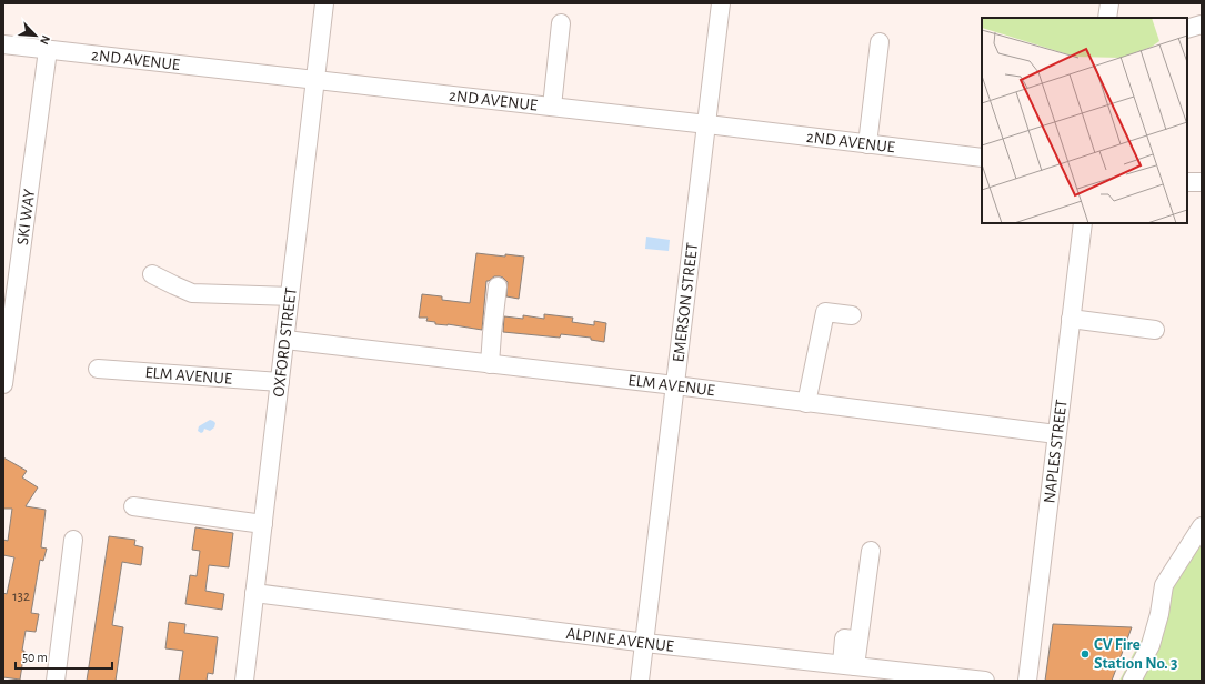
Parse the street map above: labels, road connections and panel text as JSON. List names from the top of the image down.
{
  "streets": {
    "street": [
      "2ND AVENUE",
      "SKI WAY",
      "EMERSON STREET",
      "OXFORD STREET",
      "ELM AVENUE",
      "NAPLES STREET",
      "ALPINE AVENUE"
    ]
  },
  "crossings": [
    ["2ND AVENUE", "SKI WAY"],
    ["2ND AVENUE", "EMERSON STREET"],
    ["2ND AVENUE", "OXFORD STREET"],
    ["EMERSON STREET", "ELM AVENUE"],
    ["EMERSON STREET", "ALPINE AVENUE"],
    ["OXFORD STREET", "ELM AVENUE"],
    ["OXFORD STREET", "ALPINE AVENUE"],
    ["ELM AVENUE", "NAPLES STREET"]
  ],
  "places": ["CV Fire Station No. 3"],
  "house_numbers": ["132"],
  "scale_bar": "50 m",
  "north": "bottom right"
}
